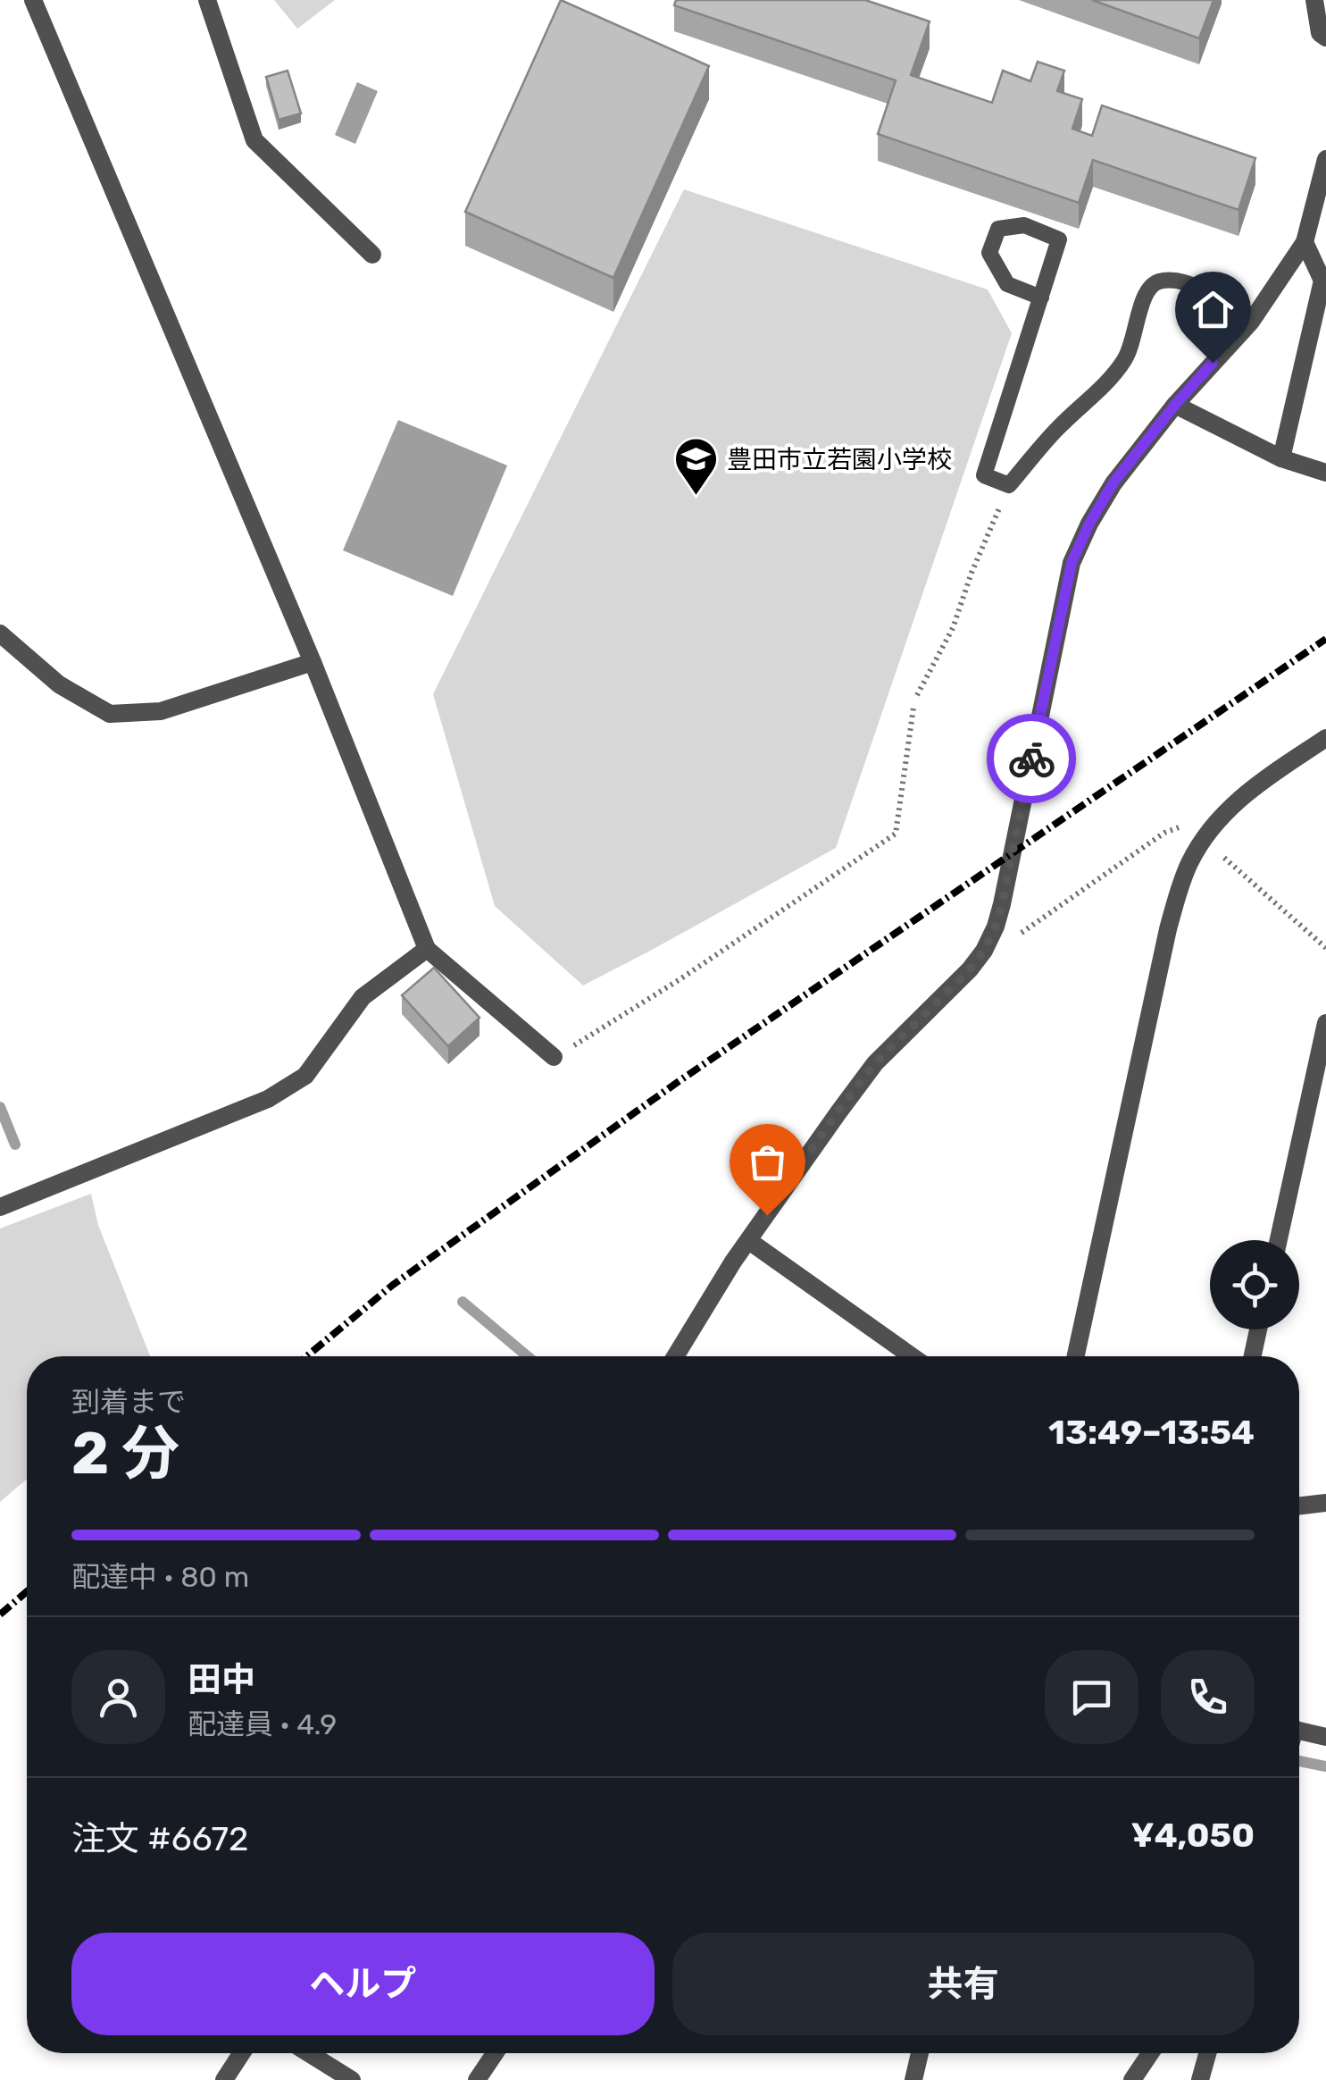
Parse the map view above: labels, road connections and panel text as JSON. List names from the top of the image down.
{
  "places": {
    "school or university": ["豊田市立若園小学校"]
  },
  "page": {
    "heading": ["2 分", "到着まで", "13:49–13:54"],
    "panel": [
      "田中",
      "配達員 · 4.9",
      "注文 #6672",
      "¥4,050"
    ],
    "bar": "配達中 · 80 m",
    "buttons": ["ヘルプ", "共有"]
  }
}
